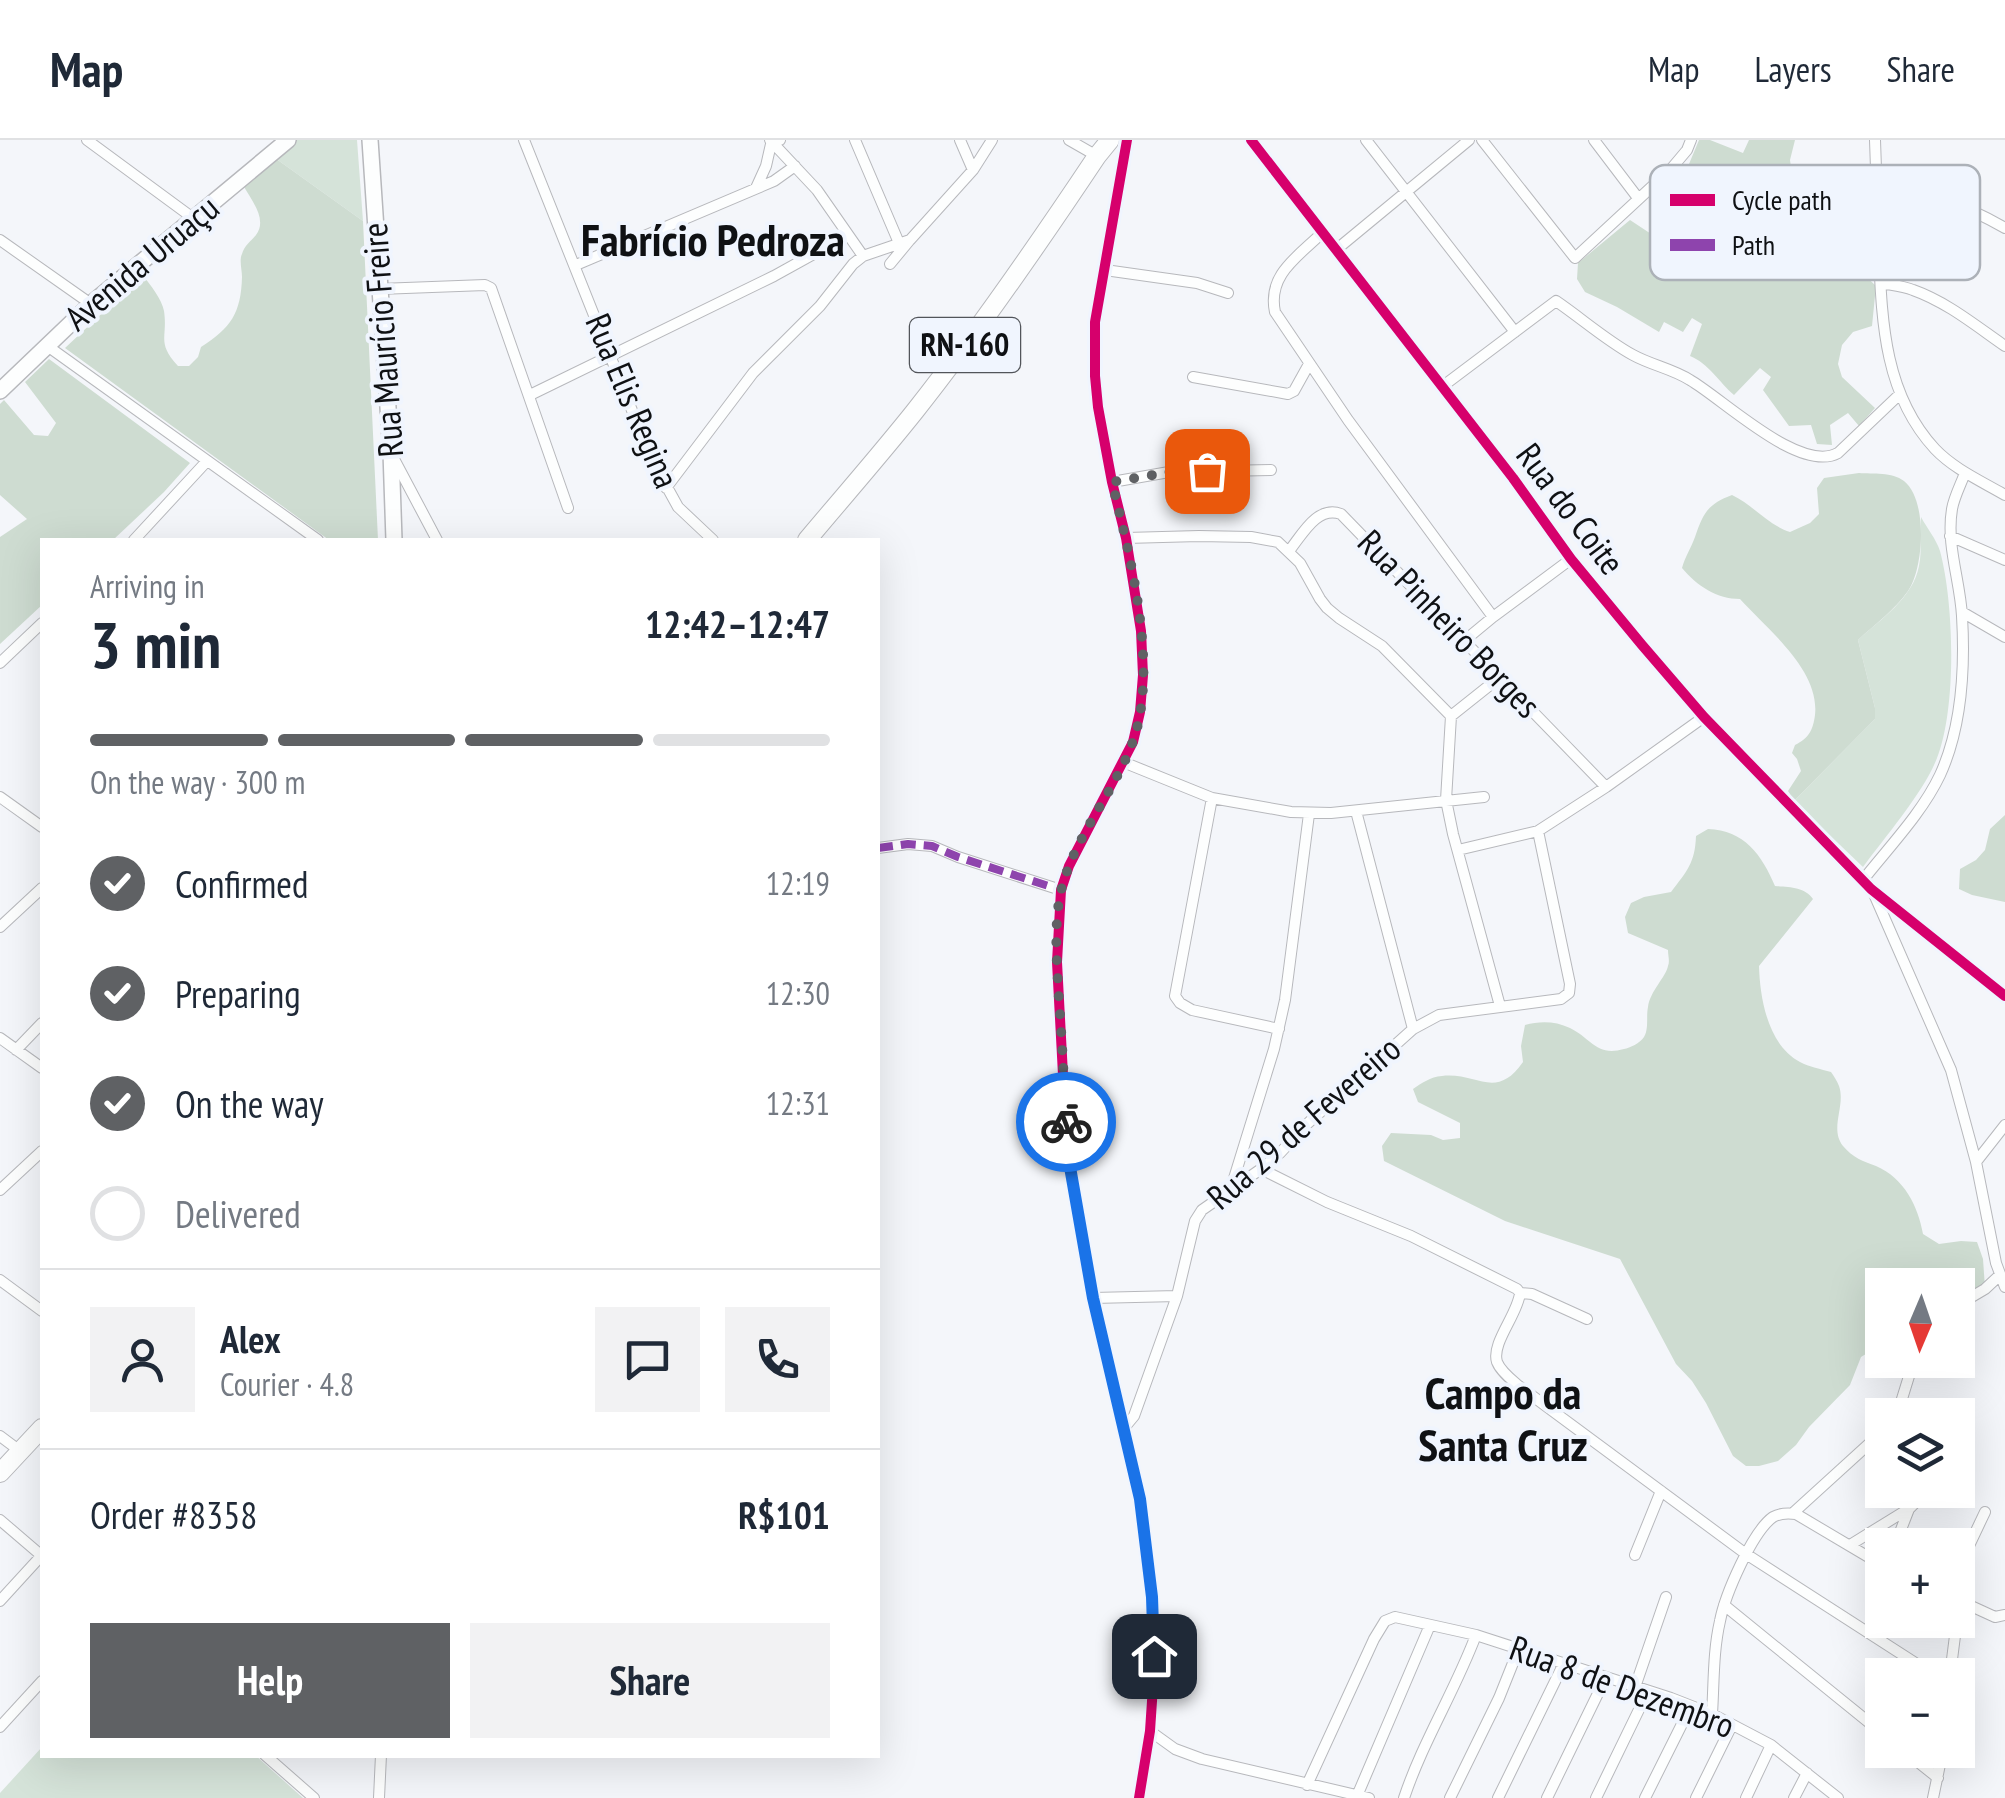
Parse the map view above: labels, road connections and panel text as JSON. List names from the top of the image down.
{
  "streets": {
    "main road": ["RN-160"],
    "street": [
      "Avenida Uruaçu",
      "Rua Maurício Freire",
      "Rua Elis Regina",
      "Rua do Coite",
      "Rua Pinheiro Borges",
      "Rua 29 de Fevereiro",
      "Rua 8 de Dezembro"
    ]
  },
  "districts": ["Fabrício Pedroza", "Campo da Santa Cruz"],
  "legend": ["Cycle path", "Path"],
  "north": "bottom",
  "page": {
    "header": "Map",
    "nav": ["Map", "Layers", "Share"],
    "heading": ["3 min", "Arriving in", "12:42–12:47"],
    "panel": [
      "Alex",
      "Courier · 4.8",
      "Order #8358",
      "R$101"
    ],
    "bar": "On the way · 300 m",
    "list": [
      ["Confirmed", "12:19"],
      ["Preparing", "12:30"],
      ["On the way", "12:31"],
      "Delivered"
    ],
    "map_buttons": ["+", "−"],
    "buttons": ["Help", "Share"]
  }
}
